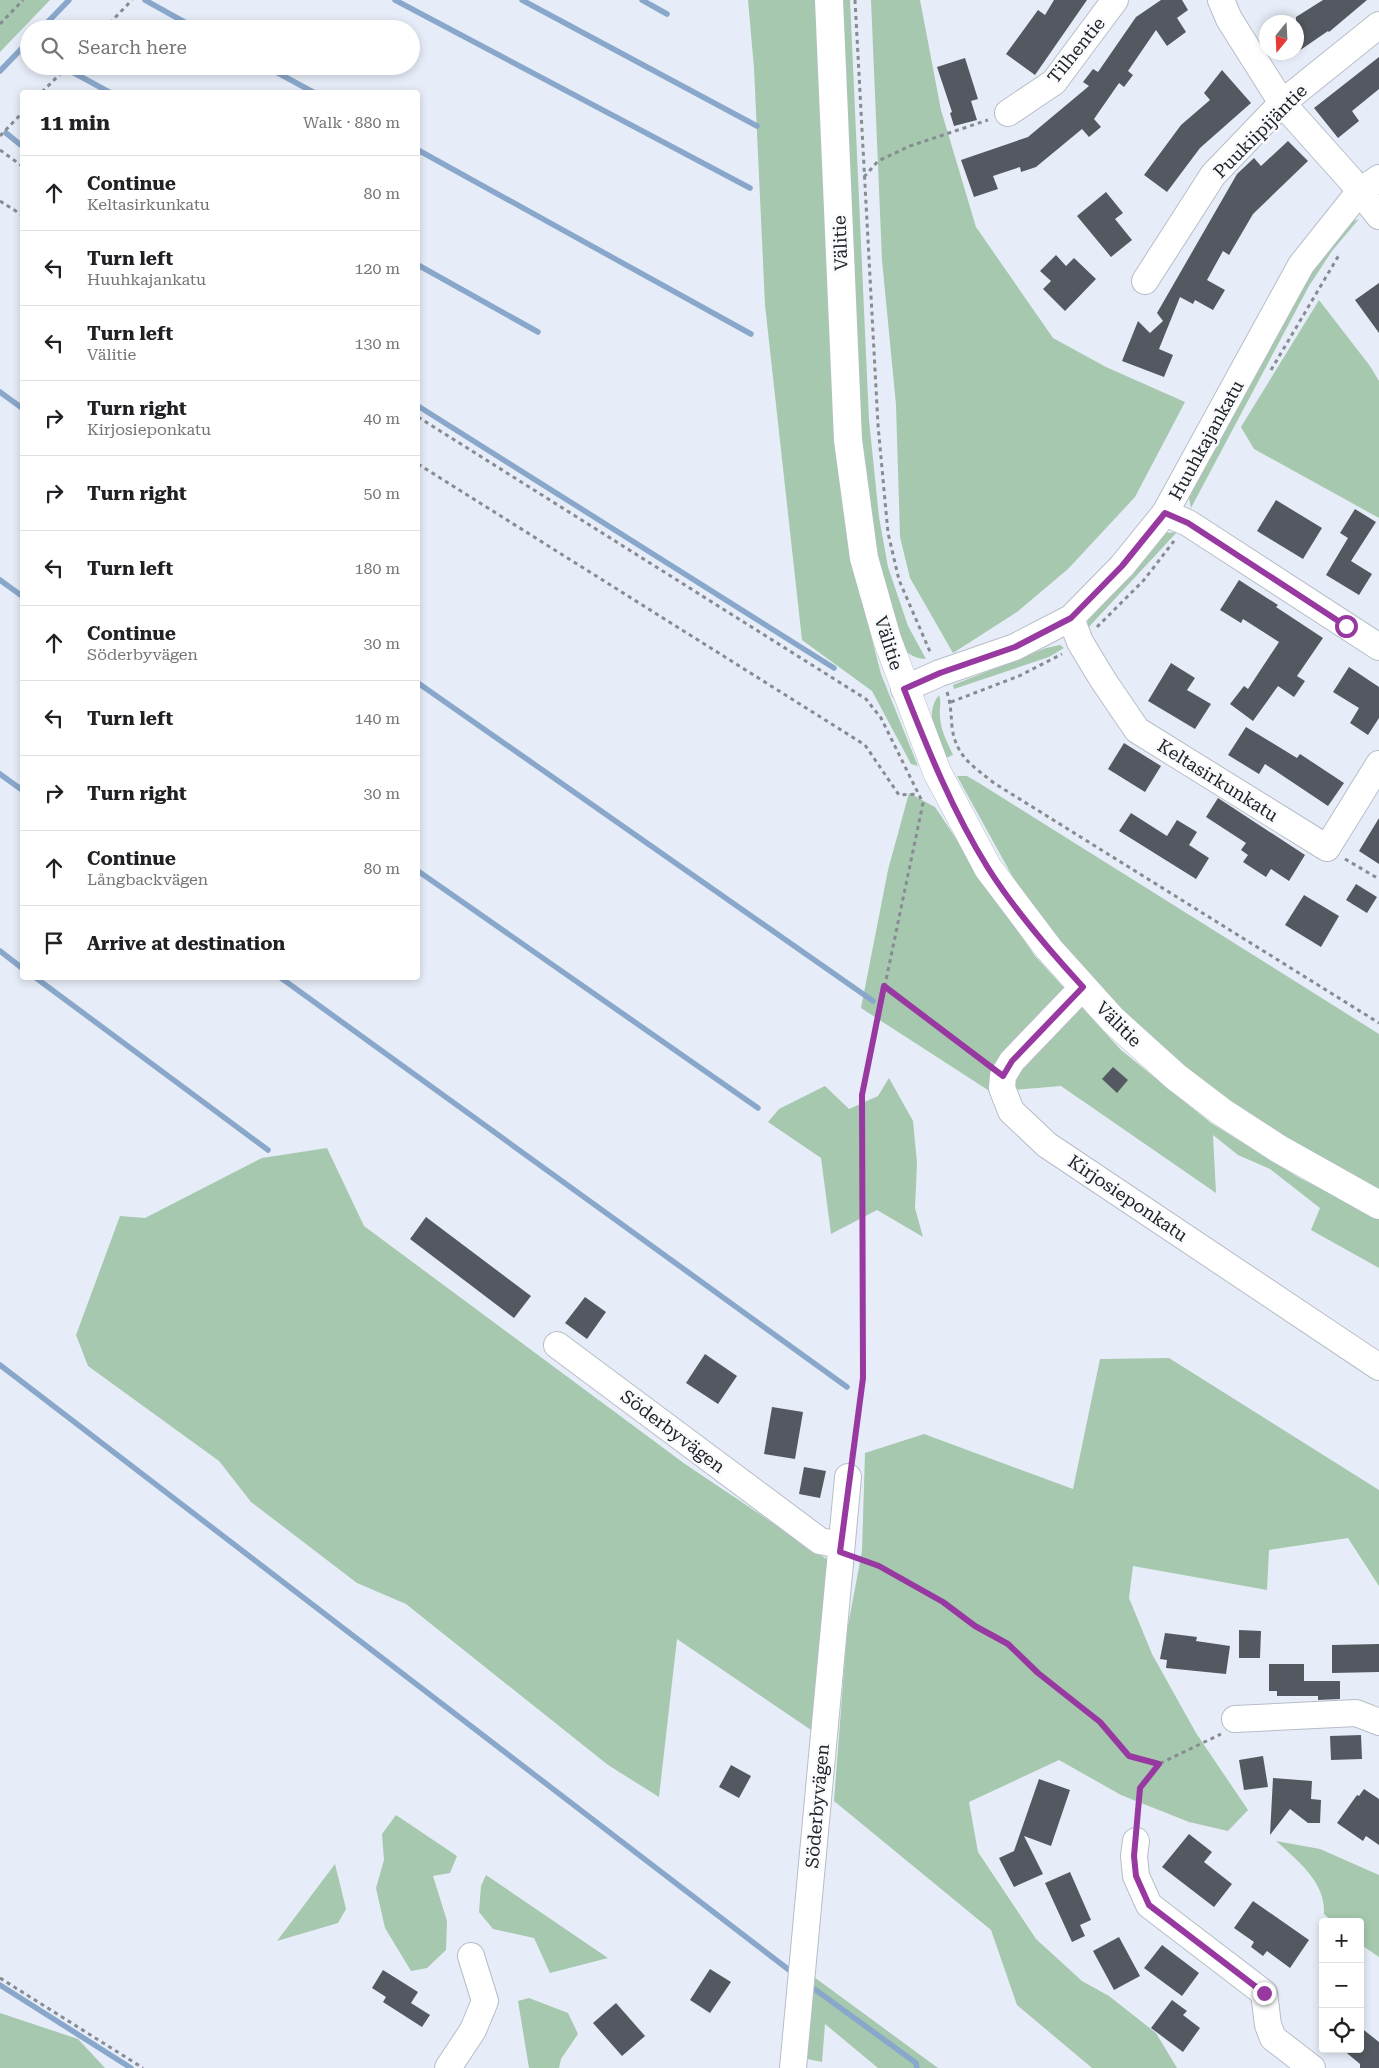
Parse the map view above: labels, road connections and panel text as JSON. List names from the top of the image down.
{
  "streets": {
    "main road": ["Välitie"],
    "street": [
      "Tilhentie",
      "Puukiipijäntie",
      "Huuhkajankatu",
      "Keltasirkunkatu",
      "Kirjosieponkatu",
      "Söderbyvägen"
    ]
  },
  "crossings": [
    ["Välitie", "Huuhkajankatu"],
    ["Huuhkajankatu", "Keltasirkunkatu"]
  ],
  "north": "bottom",
  "page": {
    "search": "Search here",
    "heading": ["11 min", "Walk · 880 m"],
    "list": [
      ["Continue", "Keltasirkunkatu", "80 m"],
      ["Turn left", "Huuhkajankatu", "120 m"],
      ["Turn left", "Välitie", "130 m"],
      ["Turn right", "Kirjosieponkatu", "40 m"],
      ["Turn right", "50 m"],
      ["Turn left", "180 m"],
      ["Continue", "Söderbyvägen", "30 m"],
      ["Turn left", "140 m"],
      ["Turn right", "30 m"],
      ["Continue", "Långbackvägen", "80 m"],
      "Arrive at destination"
    ],
    "map_buttons": ["+", "−"]
  }
}
